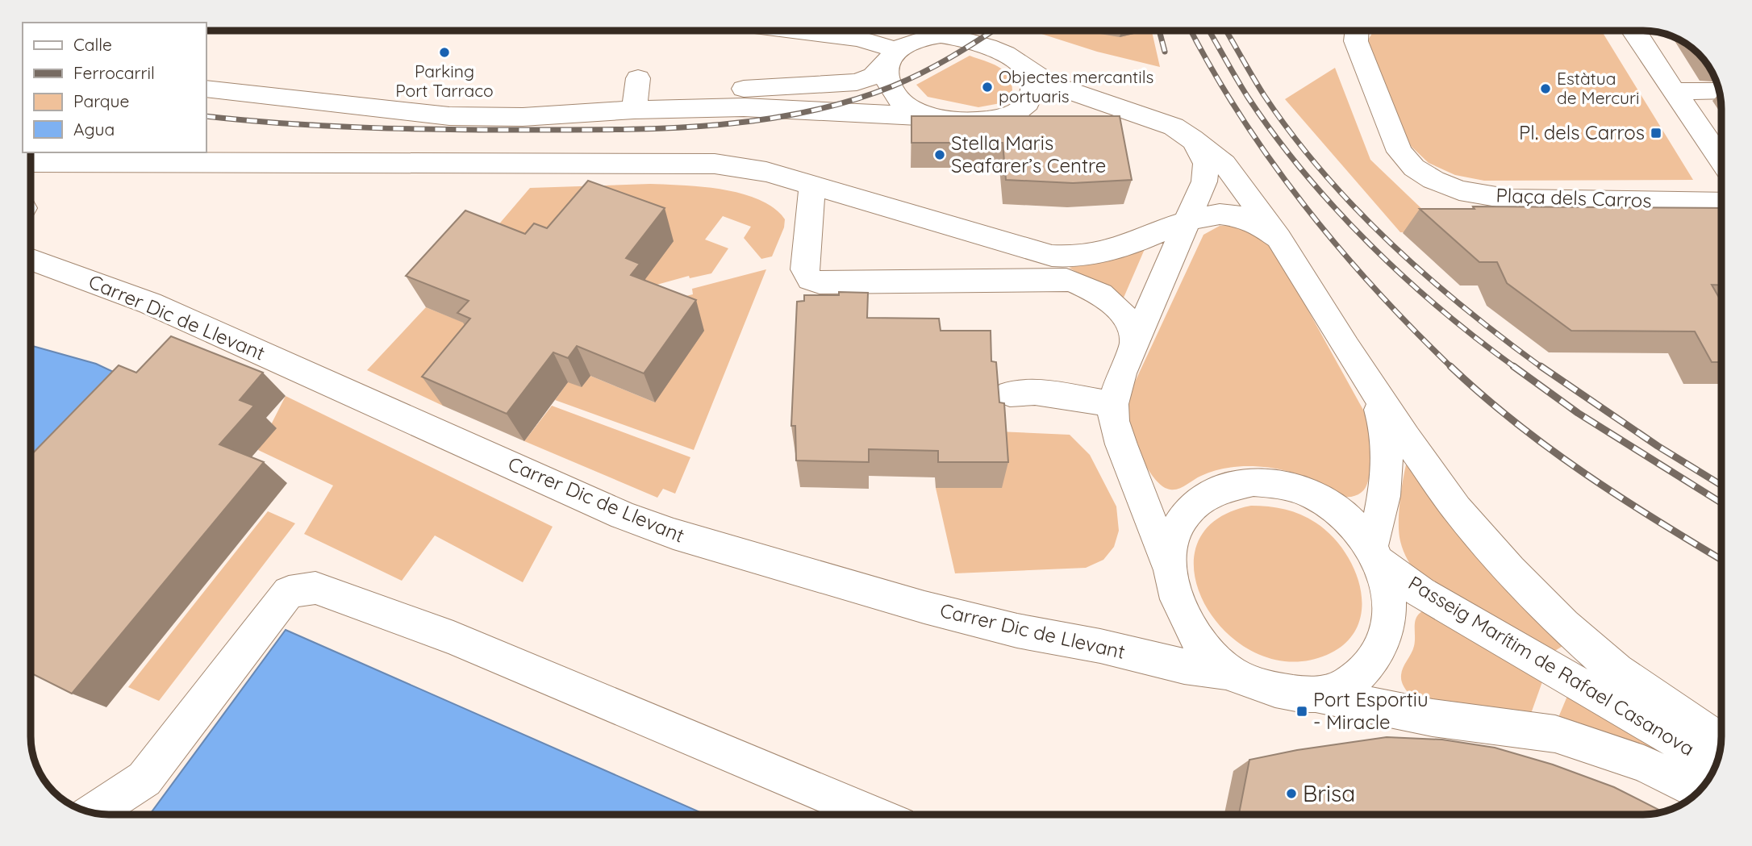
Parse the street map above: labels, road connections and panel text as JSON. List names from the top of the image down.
{
  "streets": {
    "street": ["Plaça dels Carros", "Carrer Dic de Llevant", "Passeig Marítim de Rafael Casanova"]
  },
  "crossings": [
    ["Carrer Dic de Llevant", "Passeig Marítim de Rafael Casanova"]
  ],
  "places": {
    "other": [
      "Parking Port Tarraco",
      "Objectes mercantils portuaris",
      "Estàtua de Mercuri",
      "Stella Maris Seafarer’s Centre",
      "Brisa"
    ],
    "transit": ["Pl. dels Carros", "Port Esportiu - Miracle"]
  },
  "legend": [
    "Calle",
    "Ferrocarril",
    "Parque",
    "Agua"
  ]
}
